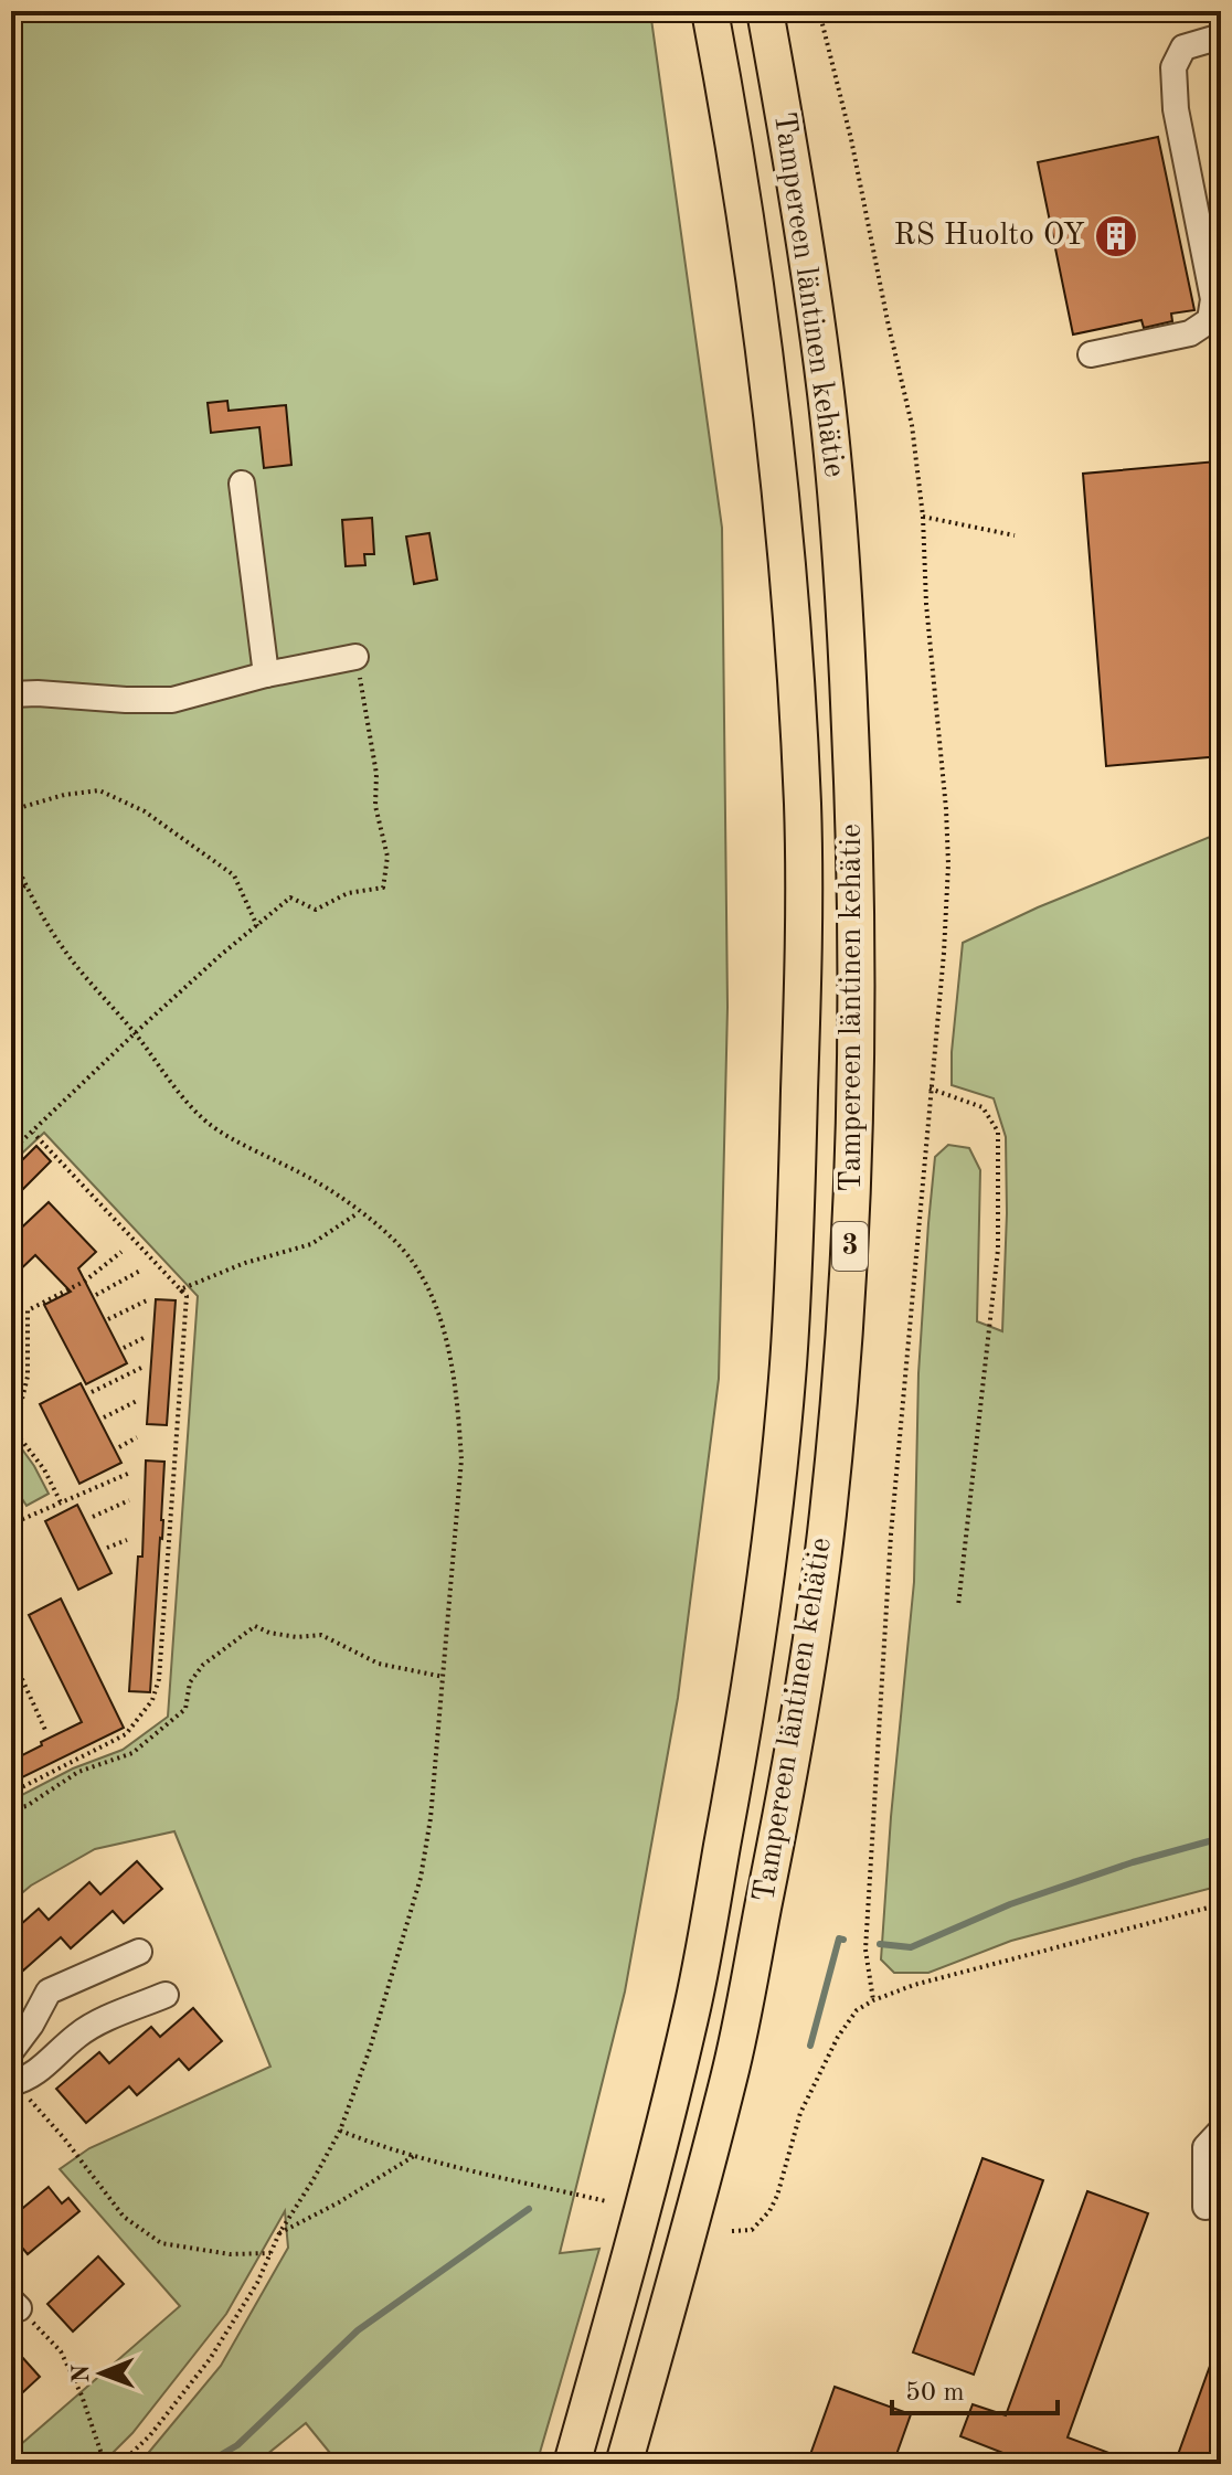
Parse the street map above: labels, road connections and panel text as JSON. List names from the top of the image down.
{
  "streets": {
    "highway": ["Tampereen läntinen kehätie", "3"]
  },
  "places": {
    "building": ["RS Huolto OY"]
  },
  "scale_bar": "50 m",
  "north": "left"
}
